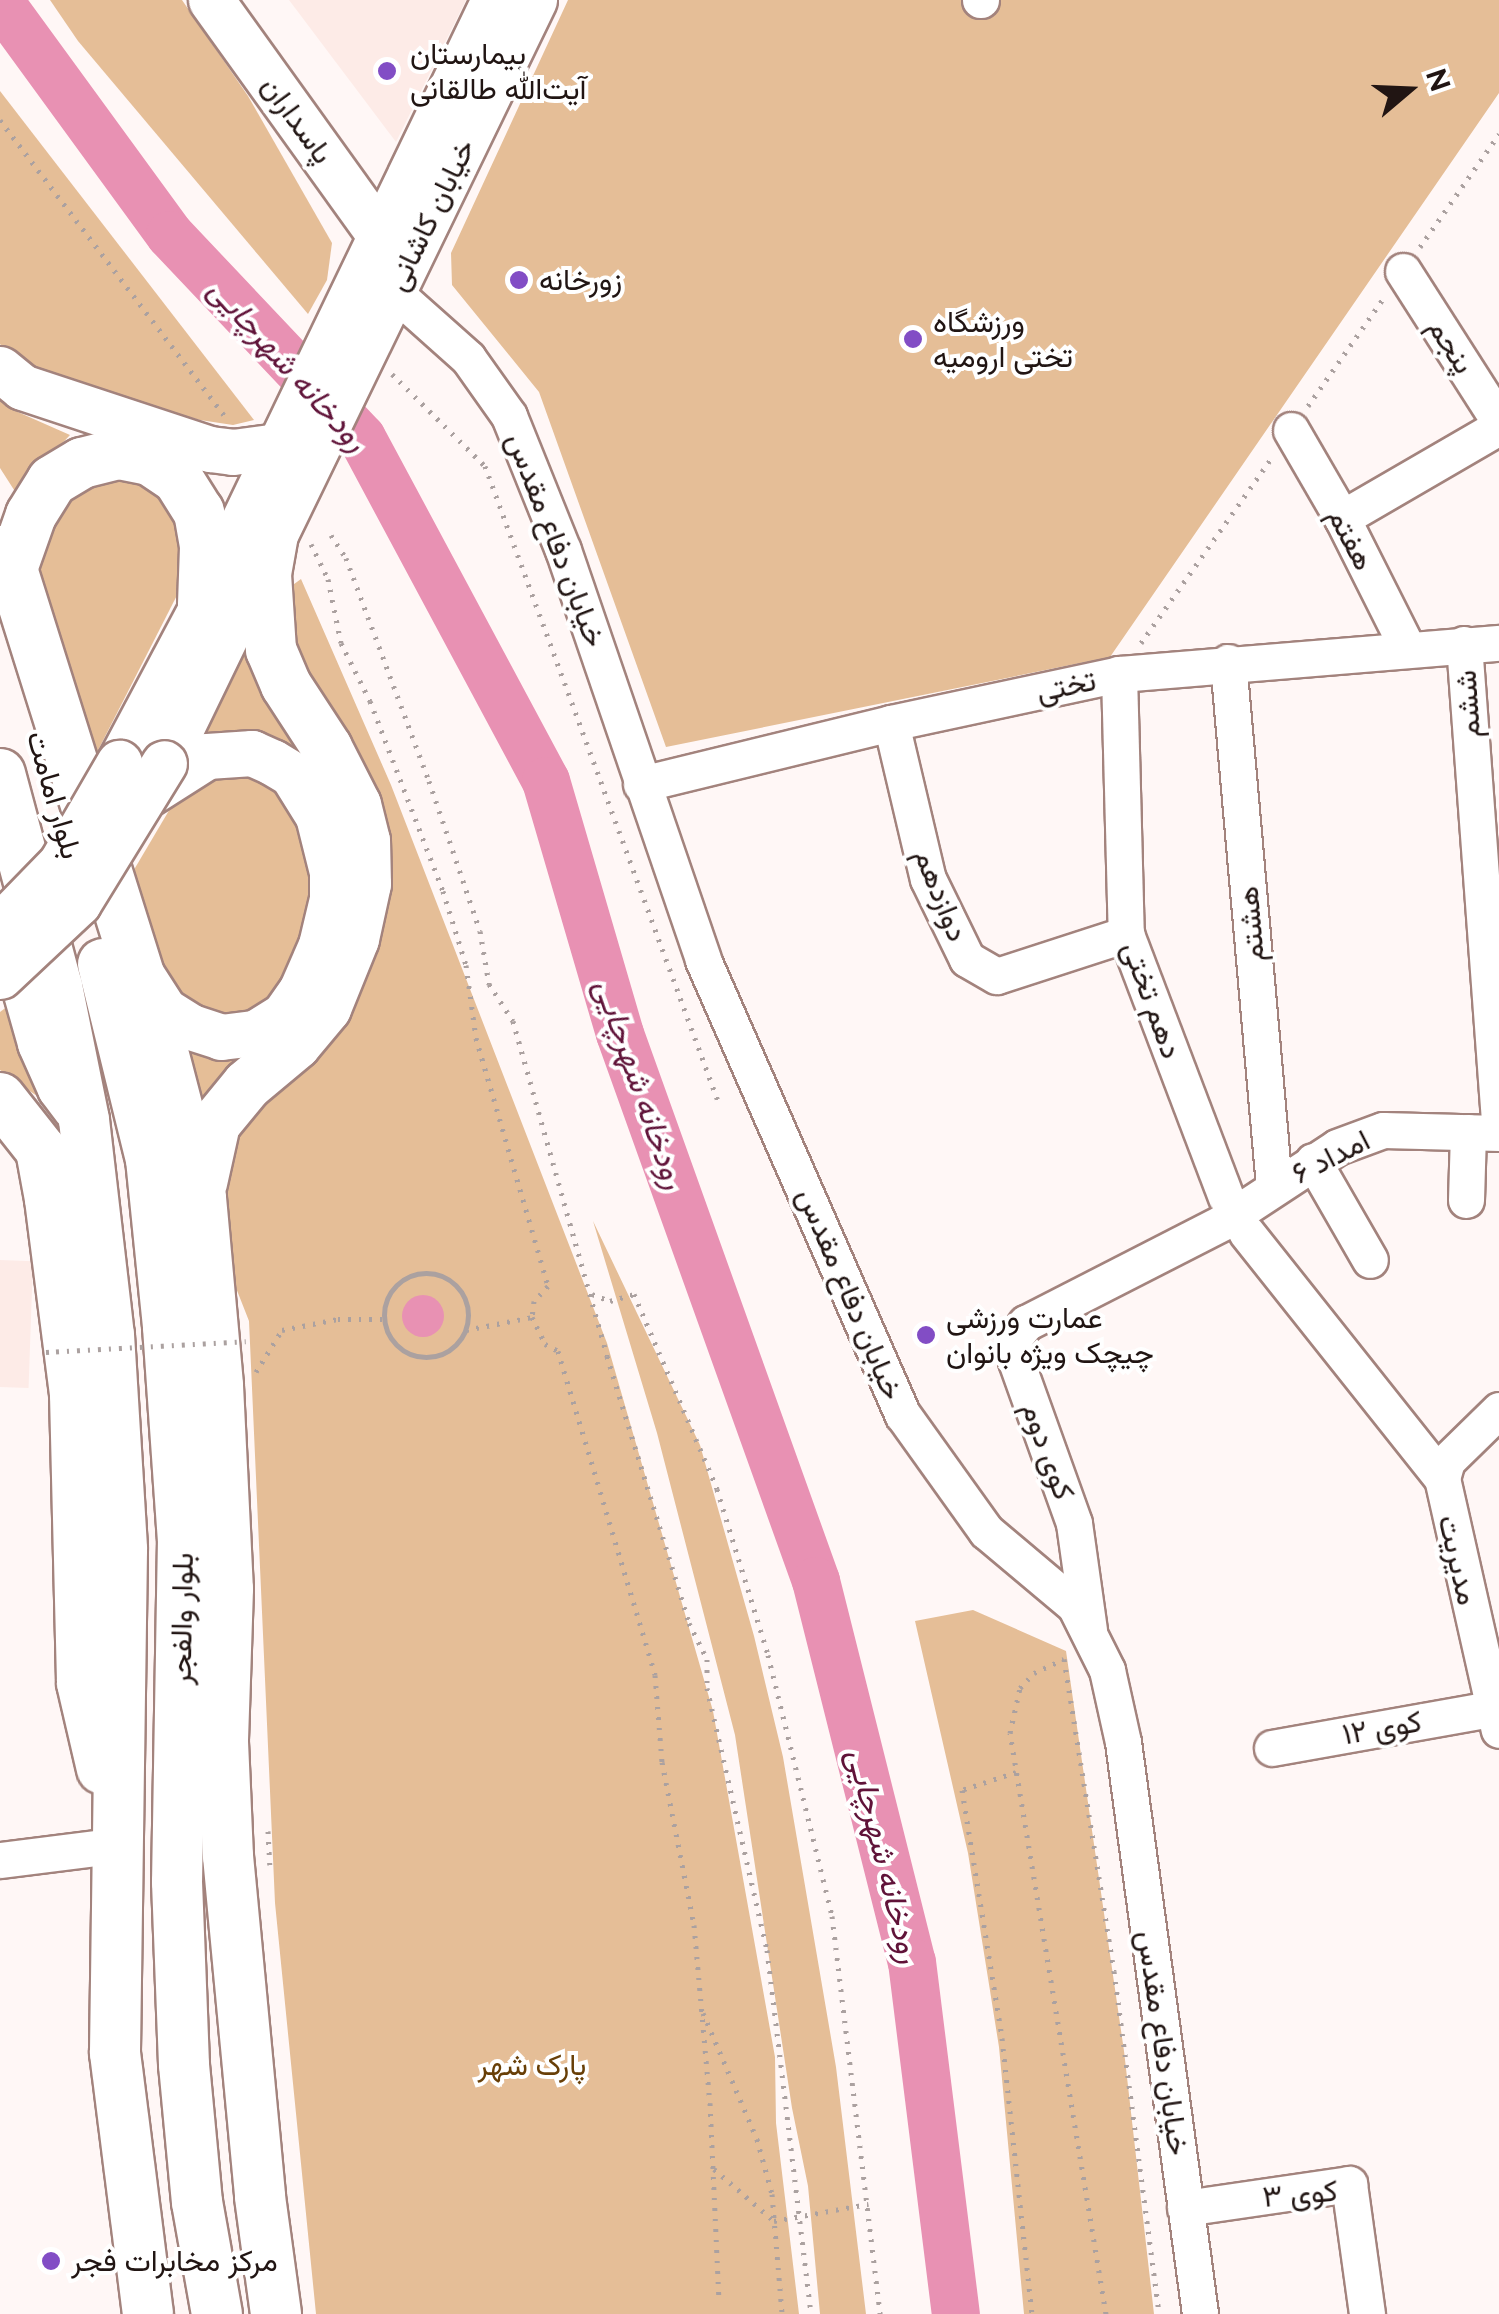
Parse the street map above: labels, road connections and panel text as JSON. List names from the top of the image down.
{
  "streets": {
    "highway": ["بلوار امامت", "بلوار والفجر"],
    "main road": ["پاسداران", "خیابان کاشانی"],
    "street": [
      "پنجم",
      "هفتم",
      "خیابان دفاع مقدس",
      "تختی",
      "ششم",
      "دوازدهم",
      "هشتم",
      "دهم تختی",
      "امداد ۶",
      "کوی دوم",
      "مدیریت",
      "کوی ۱۲",
      "کوی ۳"
    ]
  },
  "crossings": [
    ["پاسداران", "خیابان کاشانی"],
    ["پاسداران", "خیابان دفاع مقدس"],
    ["خیابان کاشانی", "خیابان دفاع مقدس"],
    ["هفتم", "تختی"],
    ["خیابان دفاع مقدس", "تختی"],
    ["خیابان دفاع مقدس", "کوی دوم"],
    ["خیابان دفاع مقدس", "کوی ۳"],
    ["تختی", "ششم"],
    ["تختی", "دوازدهم"],
    ["تختی", "هشتم"],
    ["تختی", "دهم تختی"],
    ["ششم", "امداد ۶"],
    ["بلوار امامت", "بلوار والفجر"],
    ["دوازدهم", "دهم تختی"],
    ["هشتم", "امداد ۶"],
    ["دهم تختی", "امداد ۶"],
    ["دهم تختی", "کوی دوم"],
    ["دهم تختی", "مدیریت"],
    ["امداد ۶", "کوی دوم"],
    ["مدیریت", "کوی ۱۲"]
  ],
  "water": ["رودخانه شهرچایی"],
  "parks": ["پارک شهر"],
  "places": [
    "بیمارستان آیت‌الله طالقانی",
    "زورخانه",
    "ورزشگاه تختی ارومیه",
    "عمارت ورزشی چیچک ویژه بانوان",
    "مرکز مخابرات فجر"
  ],
  "north": "right"
}
